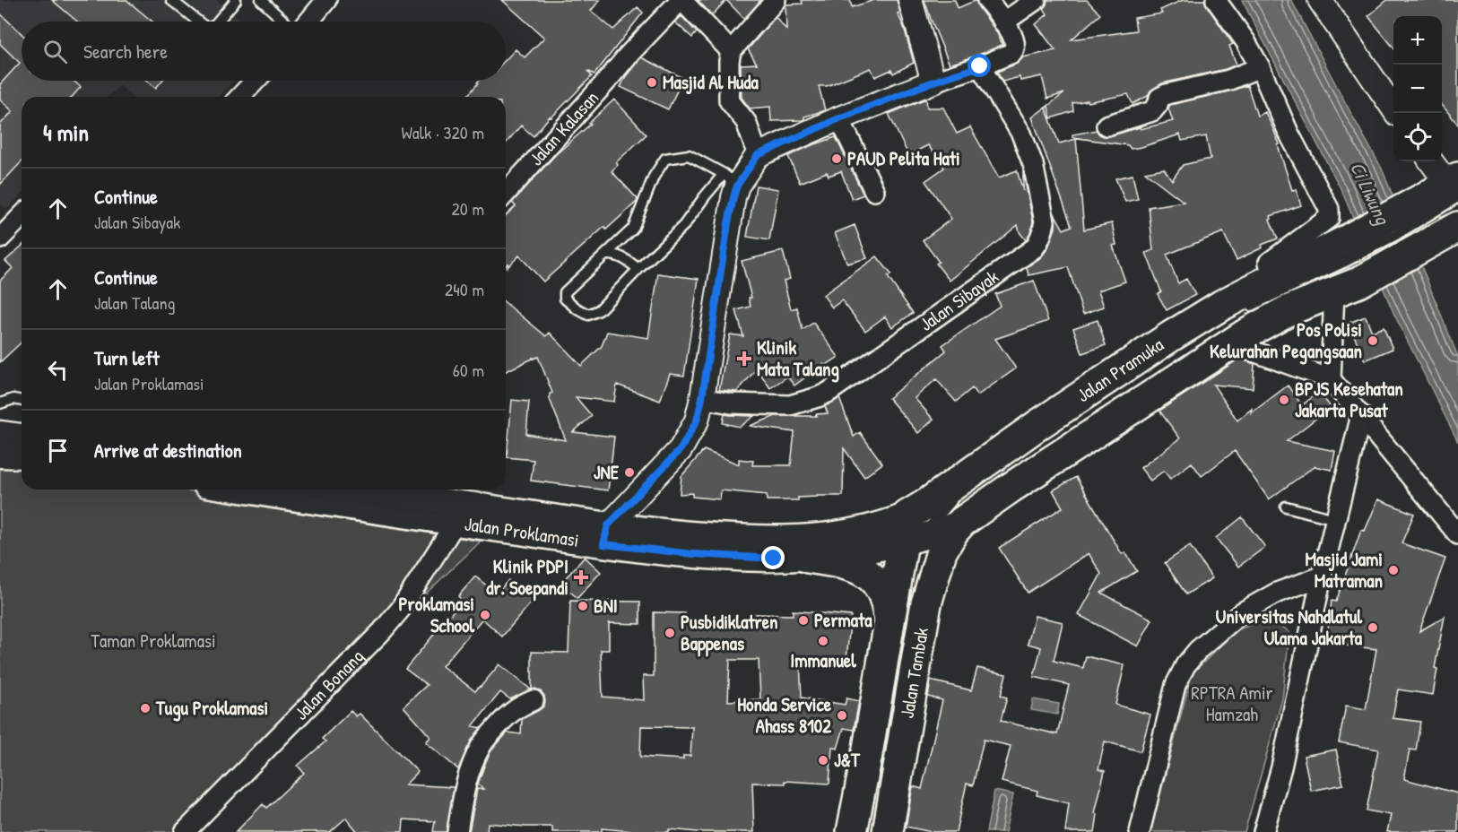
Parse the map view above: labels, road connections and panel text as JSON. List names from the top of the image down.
{
  "streets": {
    "main road": ["Jalan Pramuka", "Jalan Proklamasi", "Jalan Tambak"],
    "street": ["Jalan Kalasan", "Jalan Sibayak", "Jalan Bonang"]
  },
  "crossings": [
    ["Jalan Pramuka", "Jalan Proklamasi"],
    ["Jalan Pramuka", "Jalan Tambak"],
    ["Jalan Proklamasi", "Jalan Tambak"],
    ["Jalan Proklamasi", "Jalan Bonang"]
  ],
  "water": ["Ci Liwung"],
  "parks": ["Taman Proklamasi", "RPTRA Amir Hamzah"],
  "places": {
    "other": [
      "Masjid Al Huda",
      "PAUD Pelita Hati",
      "Pos Polisi Kelurahan Pegangsaan",
      "BPJS Kesehatan Jakarta Pusat",
      "JNE",
      "Masjid Jami Matraman",
      "BNI",
      "Proklamasi School",
      "Permata",
      "Universitas Nahdlatul Ulama Jakarta",
      "Pusbidiklatren Bappenas",
      "Immanuel",
      "Tugu Proklamasi",
      "Honda Service Ahass 8102",
      "J&T"
    ],
    "health": ["Klinik Mata Talang", "Klinik PDPI dr. Soepandi"]
  },
  "page": {
    "map_buttons": ["+", "−"],
    "search": "Search here",
    "heading": ["4 min", "Walk · 320 m"],
    "list": [
      ["Continue", "Jalan Sibayak", "20 m"],
      ["Continue", "Jalan Talang", "240 m"],
      ["Turn left", "Jalan Proklamasi", "60 m"],
      "Arrive at destination"
    ]
  }
}
